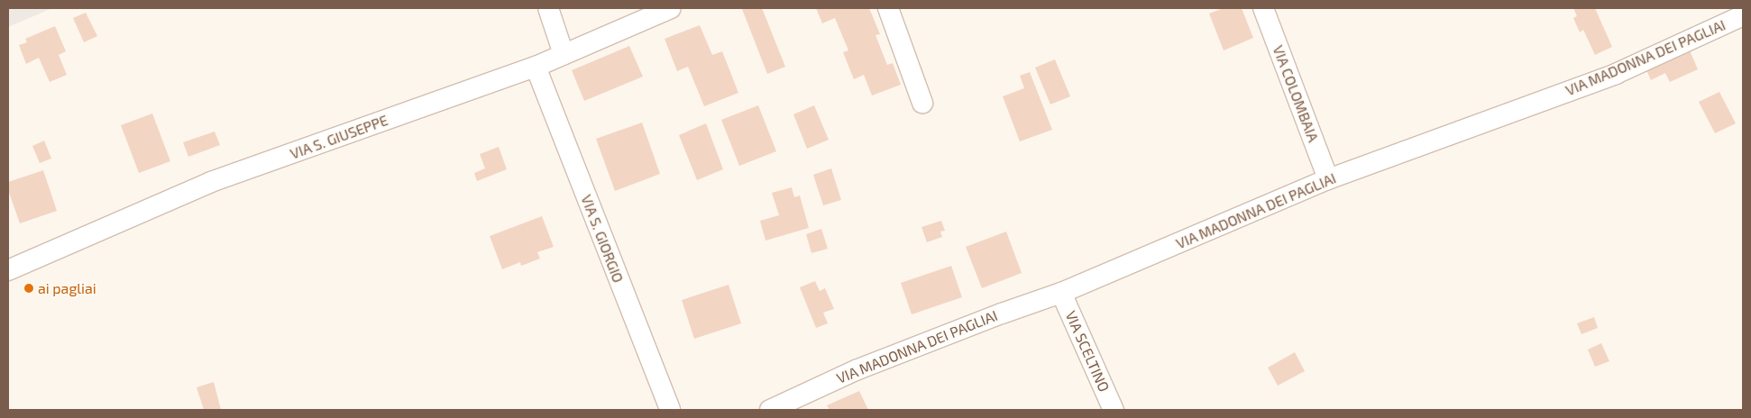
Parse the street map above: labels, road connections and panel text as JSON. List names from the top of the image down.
{
  "streets": {
    "street": [
      "VIA MADONNA DEI PAGLIAI",
      "VIA COLOMBAIA",
      "VIA S. GIUSEPPE",
      "VIA S. GIORGIO",
      "VIA SCELTINO"
    ]
  },
  "crossings": [
    ["VIA MADONNA DEI PAGLIAI", "VIA COLOMBAIA"],
    ["VIA MADONNA DEI PAGLIAI", "VIA SCELTINO"],
    ["VIA S. GIUSEPPE", "VIA S. GIORGIO"]
  ],
  "places": ["ai pagliai"]
}
